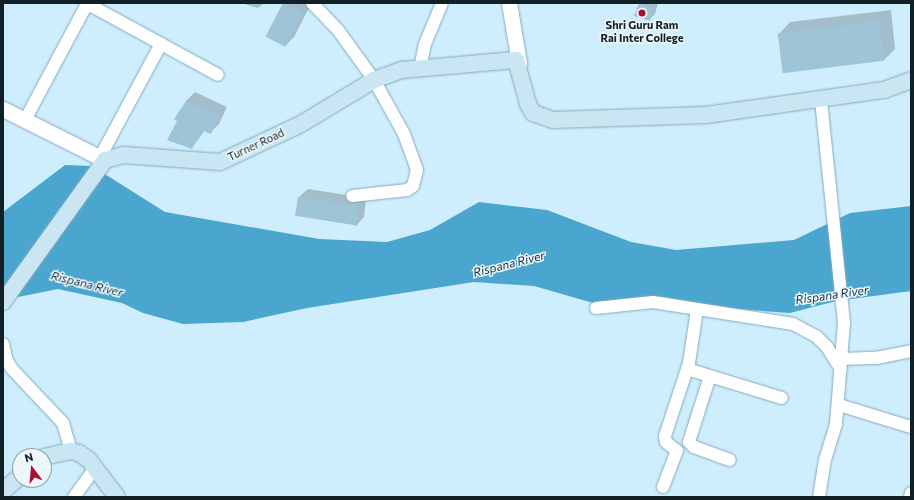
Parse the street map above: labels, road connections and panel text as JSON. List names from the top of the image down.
{
  "streets": {
    "main road": ["Turner Road"]
  },
  "water": ["Rispana River"],
  "places": ["Shri Guru Ram Rai Inter College"],
  "north": "top"
}
